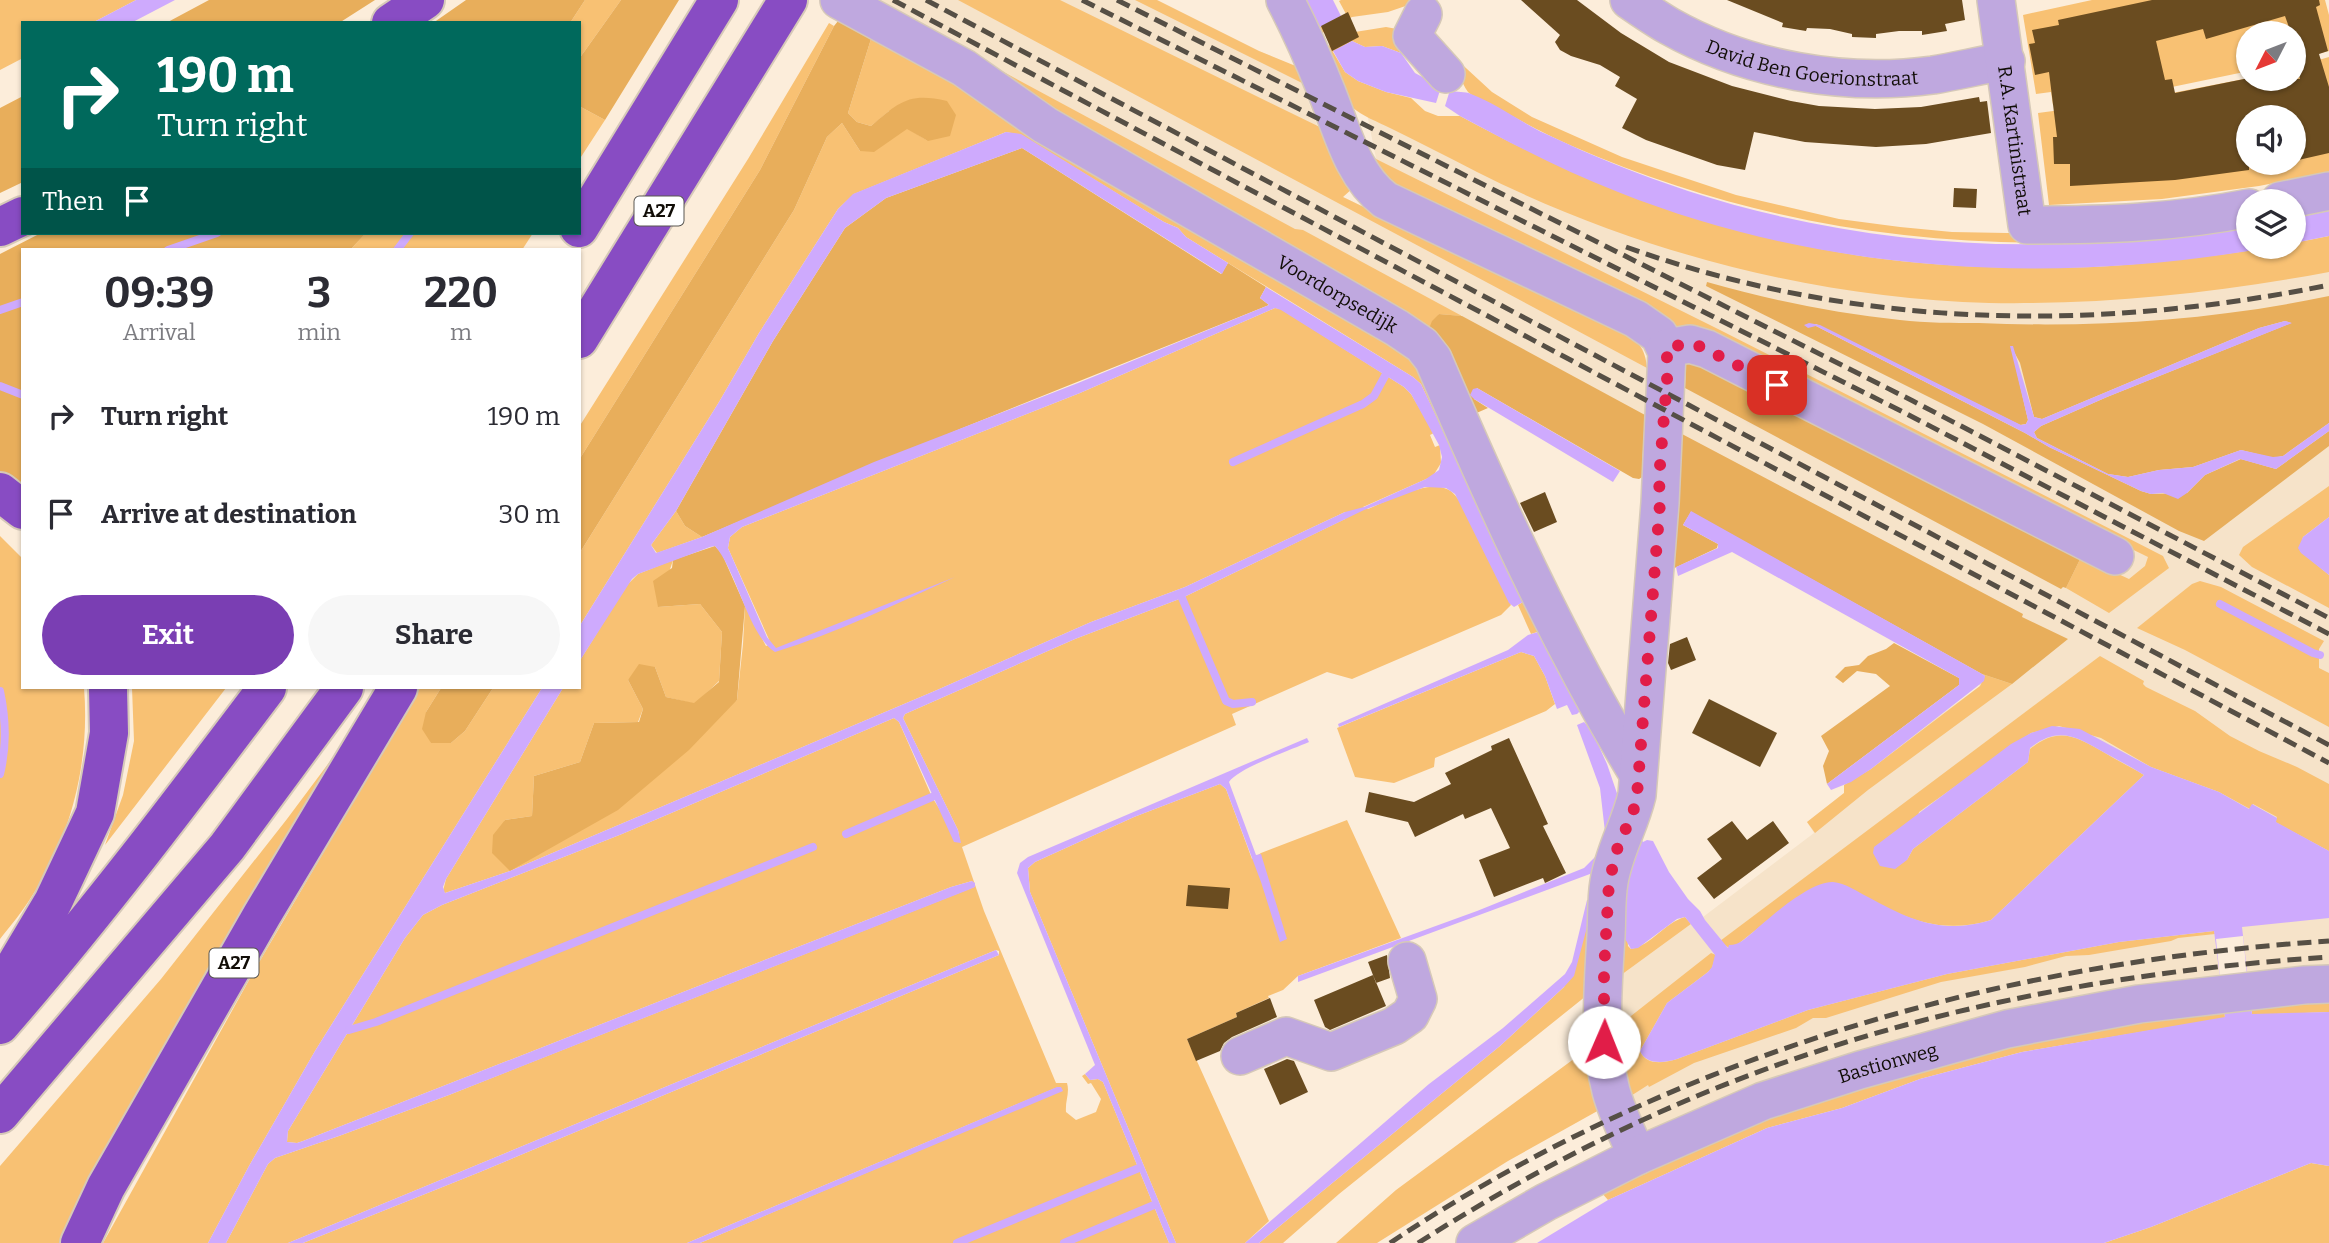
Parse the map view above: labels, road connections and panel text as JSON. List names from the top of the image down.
{
  "streets": {
    "highway": ["A27"],
    "street": [
      "David Ben Goerionstraat",
      "R.A. Kartinistraat",
      "Voordorpsedijk",
      "Bastionweg"
    ]
  },
  "crossings": [
    ["David Ben Goerionstraat", "R.A. Kartinistraat"]
  ],
  "north": "bottom left",
  "page": {
    "turn": ["190 m", "Turn right"],
    "then": "Then",
    "eta": [
      "09:39",
      "Arrival",
      "3",
      "min",
      "220",
      "m"
    ],
    "list": [
      {
        "name": "Turn right",
        "value": "190 m"
      },
      {
        "name": "Arrive at destination",
        "value": "30 m"
      }
    ],
    "buttons": ["Exit", "Share"]
  }
}
